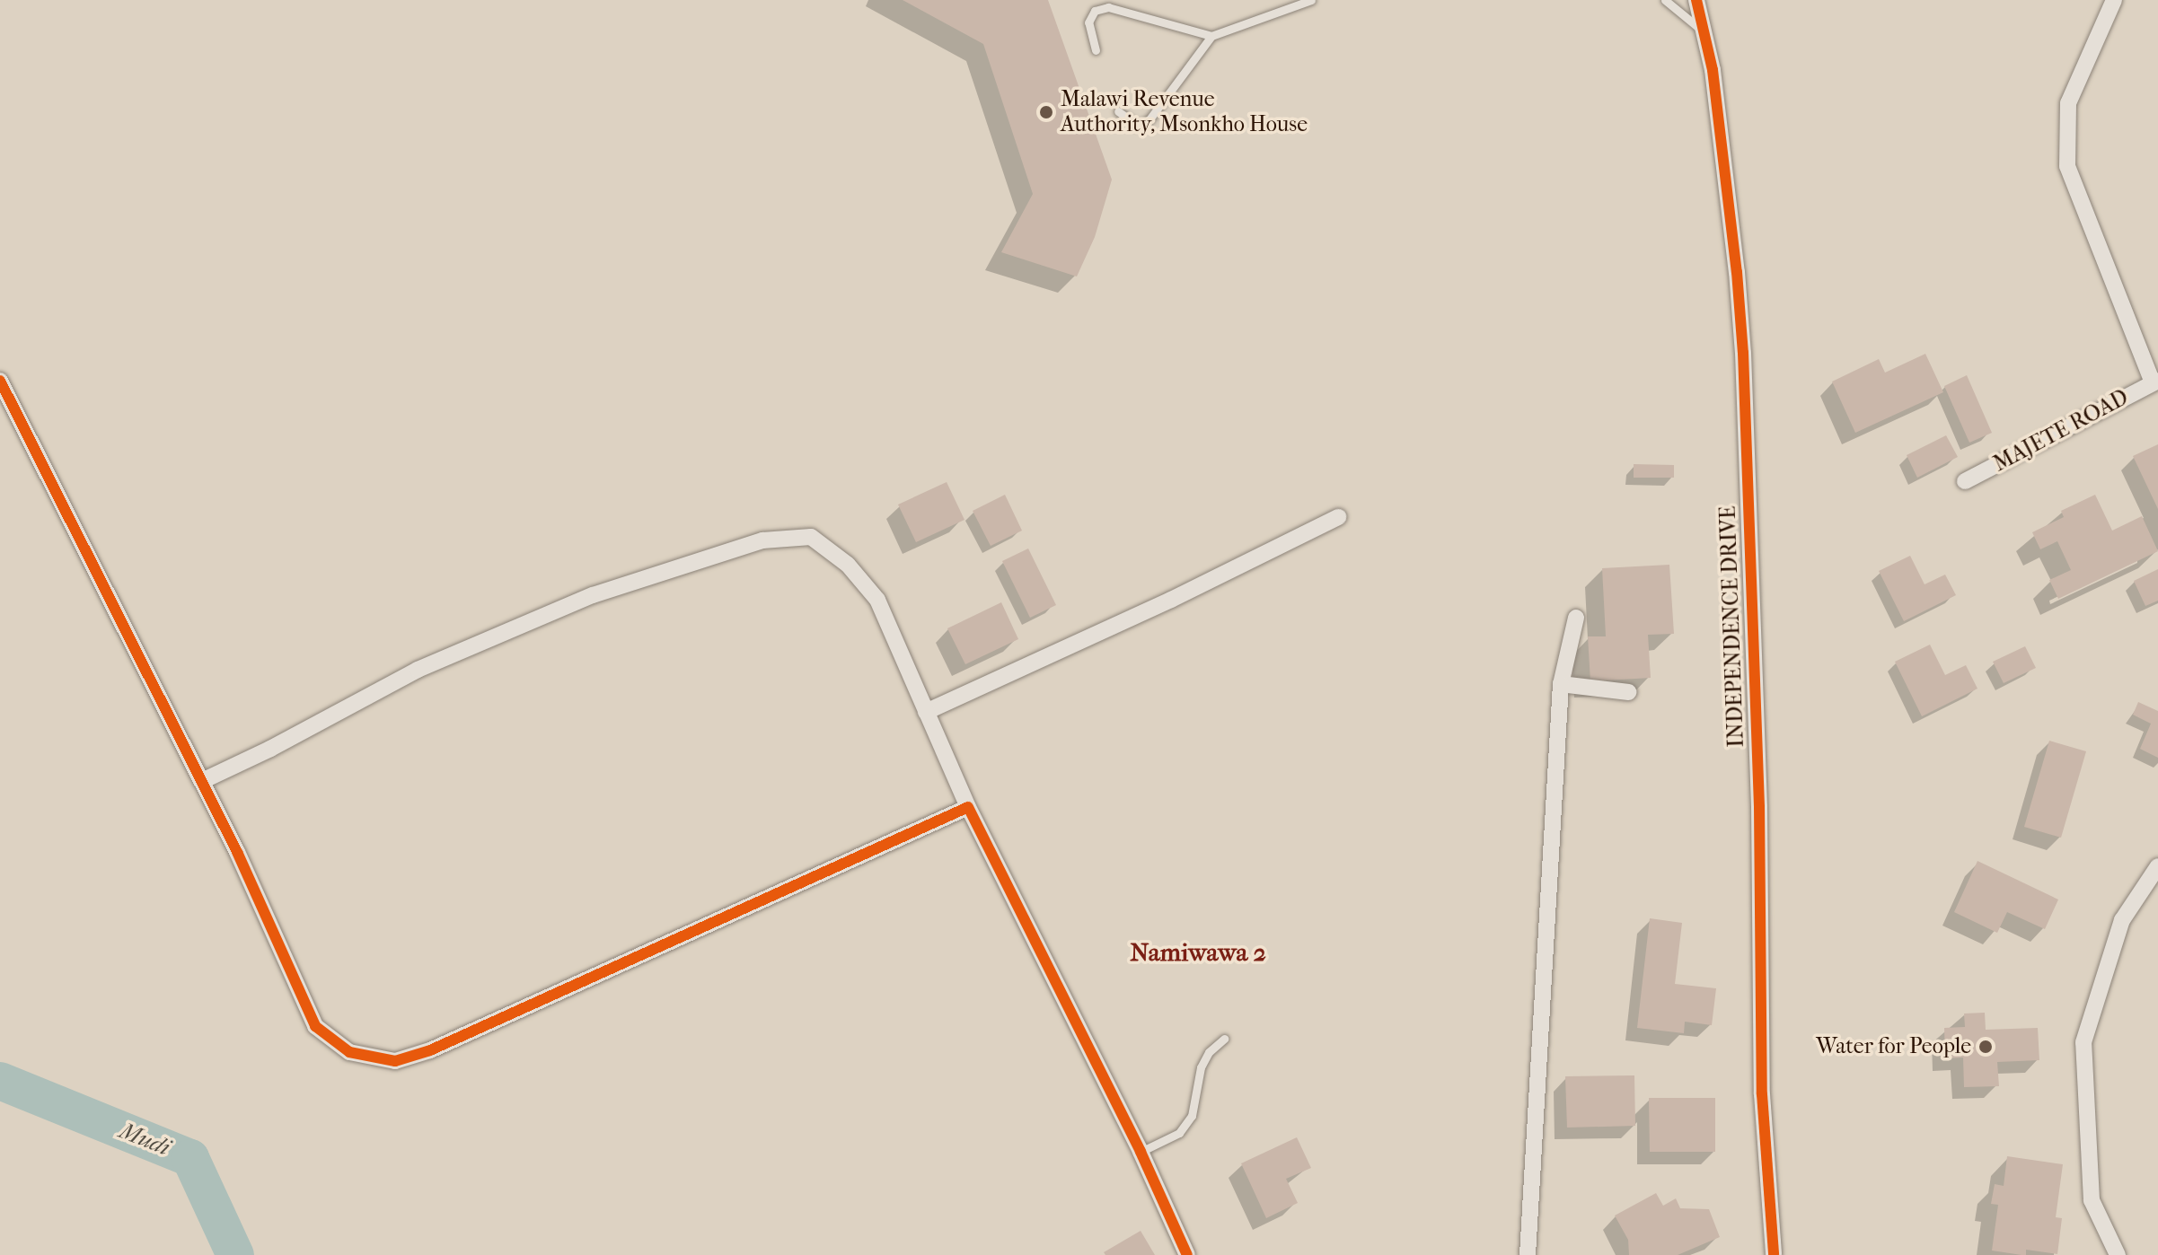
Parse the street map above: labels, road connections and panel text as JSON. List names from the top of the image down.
{
  "streets": {
    "street": ["MAJETE ROAD", "INDEPENDENCE DRIVE"]
  },
  "districts": ["Namiwawa 2"],
  "water": ["Mudi"],
  "places": ["Malawi Revenue Authority, Msonkho House", "Water for People"]
}
